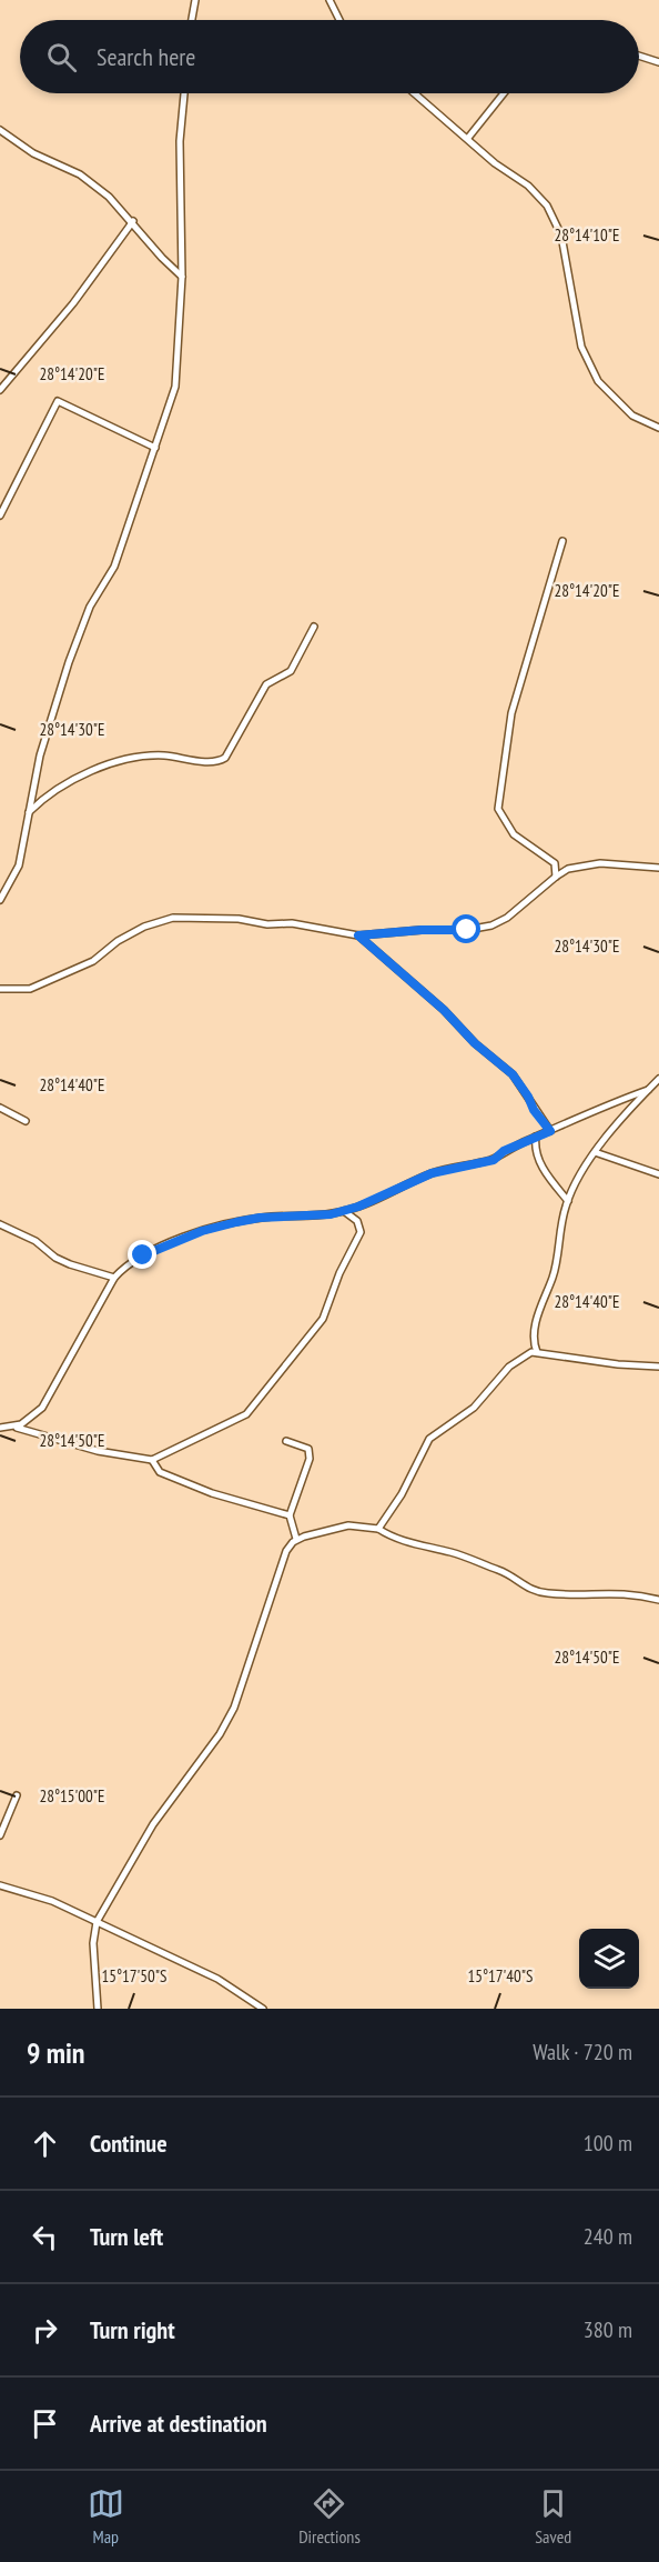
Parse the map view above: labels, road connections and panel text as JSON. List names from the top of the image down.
{
  "page": {
    "search": "Search here",
    "heading": ["9 min", "Walk · 720 m"],
    "list": [
      ["Continue", "100 m"],
      ["Turn left", "240 m"],
      ["Turn right", "380 m"],
      "Arrive at destination"
    ],
    "nav": ["Map", "Directions", "Saved"]
  },
  "coordinates": [
    "28°14'10\"E",
    "28°14'20\"E",
    "28°14'30\"E",
    "28°14'40\"E",
    "28°14'50\"E",
    "28°15'00\"E",
    "15°17'50\"S",
    "15°17'40\"S"
  ]
}
